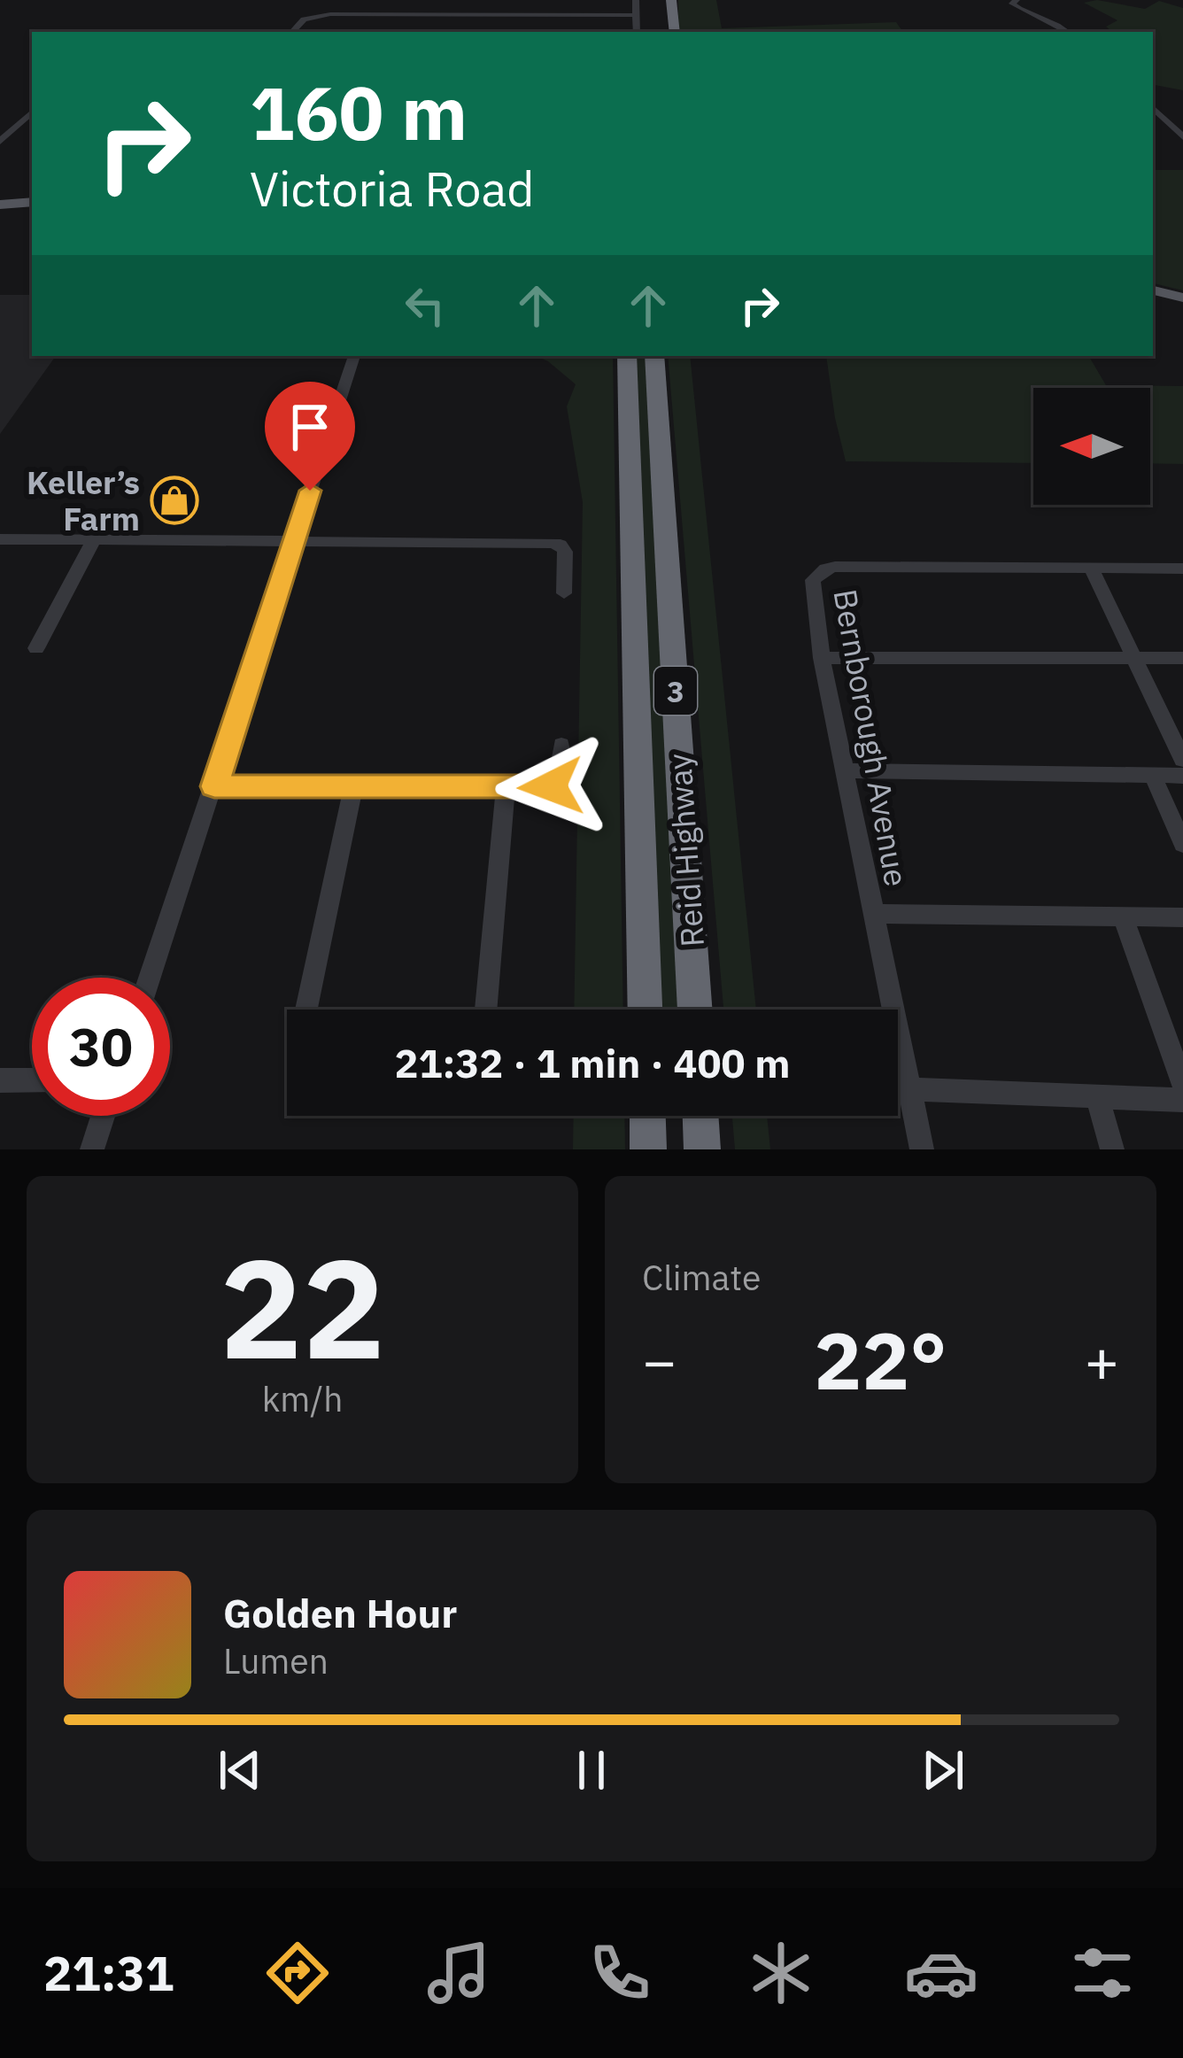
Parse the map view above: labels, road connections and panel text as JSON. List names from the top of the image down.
{
  "streets": {
    "highway": ["3", "Reid Highway"],
    "street": ["Bernborough Avenue"]
  },
  "places": {
    "shop": ["Keller’s Farm"]
  },
  "north": "left",
  "page": {
    "turn": ["160 m", "Victoria Road"],
    "limit": "30",
    "trip": "21:32 · 1 min · 400 m",
    "tile": [
      ["22", "km/h"],
      "Climate"
    ],
    "heat": ["−", "22°", "+"],
    "song": ["Golden Hour", "Lumen"],
    "tabs": "21:31"
  }
}
